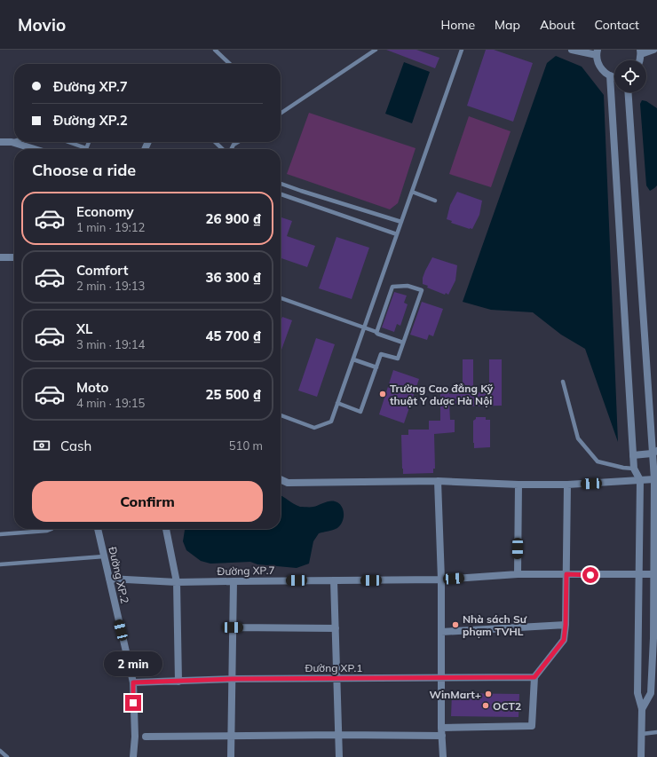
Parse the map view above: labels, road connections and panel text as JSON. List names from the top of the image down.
{
  "streets": {
    "street": ["Đường XP.7", "Đường XP.2", "Đường XP.1"]
  },
  "crossings": [
    ["Đường XP.7", "Đường XP.2"],
    ["Đường XP.2", "Đường XP.1"]
  ],
  "places": [
    "Trường Cao đẳng Kỹ thuật Y dược Hà Nội",
    "Nhà sách Sư phạm TVHL",
    "WinMart+",
    "OCT2"
  ],
  "page": {
    "header": "Movio",
    "nav": [
      "Home",
      "Map",
      "About",
      "Contact"
    ],
    "banner": ["Đường XP.7", "Đường XP.2"],
    "heading": "Choose a ride",
    "list": [
      {
        "name": "Economy",
        "note": "1 min · 19:12",
        "value": "26 900 ₫"
      },
      {
        "name": "Comfort",
        "note": "2 min · 19:13",
        "value": "36 300 ₫"
      },
      {
        "name": "XL",
        "note": "3 min · 19:14",
        "value": "45 700 ₫"
      },
      {
        "name": "Moto",
        "note": "4 min · 19:15",
        "value": "25 500 ₫"
      }
    ],
    "pay": ["Cash", "510 m"],
    "buttons": "Confirm",
    "bubble": "2 min"
  }
}
